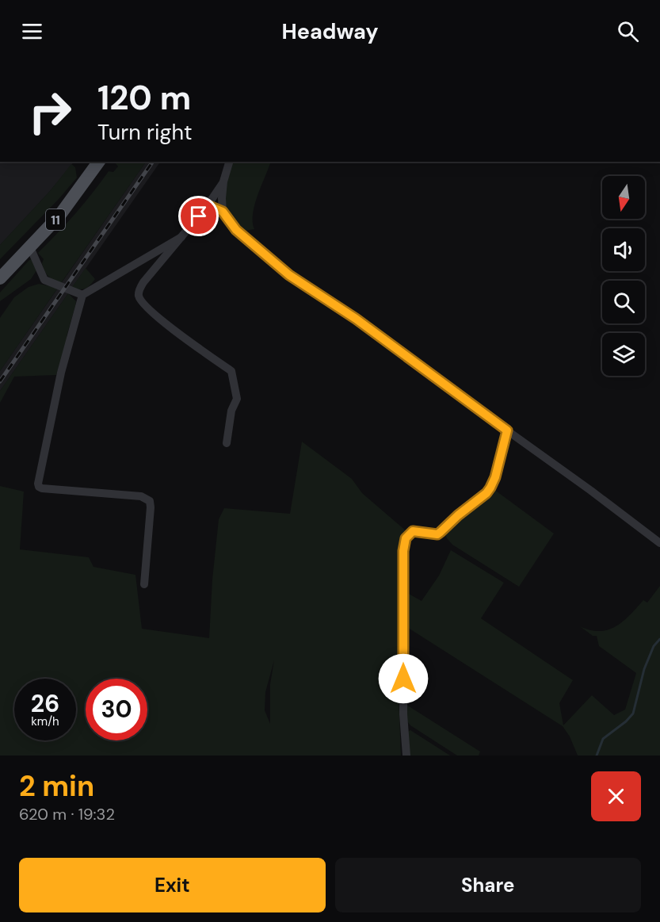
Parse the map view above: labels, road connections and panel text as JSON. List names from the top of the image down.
{
  "streets": {
    "main road": ["11"]
  },
  "north": "bottom",
  "page": {
    "header": "Headway",
    "turn": ["120 m", "Turn right"],
    "speed": "26 km/h",
    "limit": "30",
    "heading": ["2 min", "620 m · 19:32"],
    "buttons": ["Exit", "Share"]
  }
}
